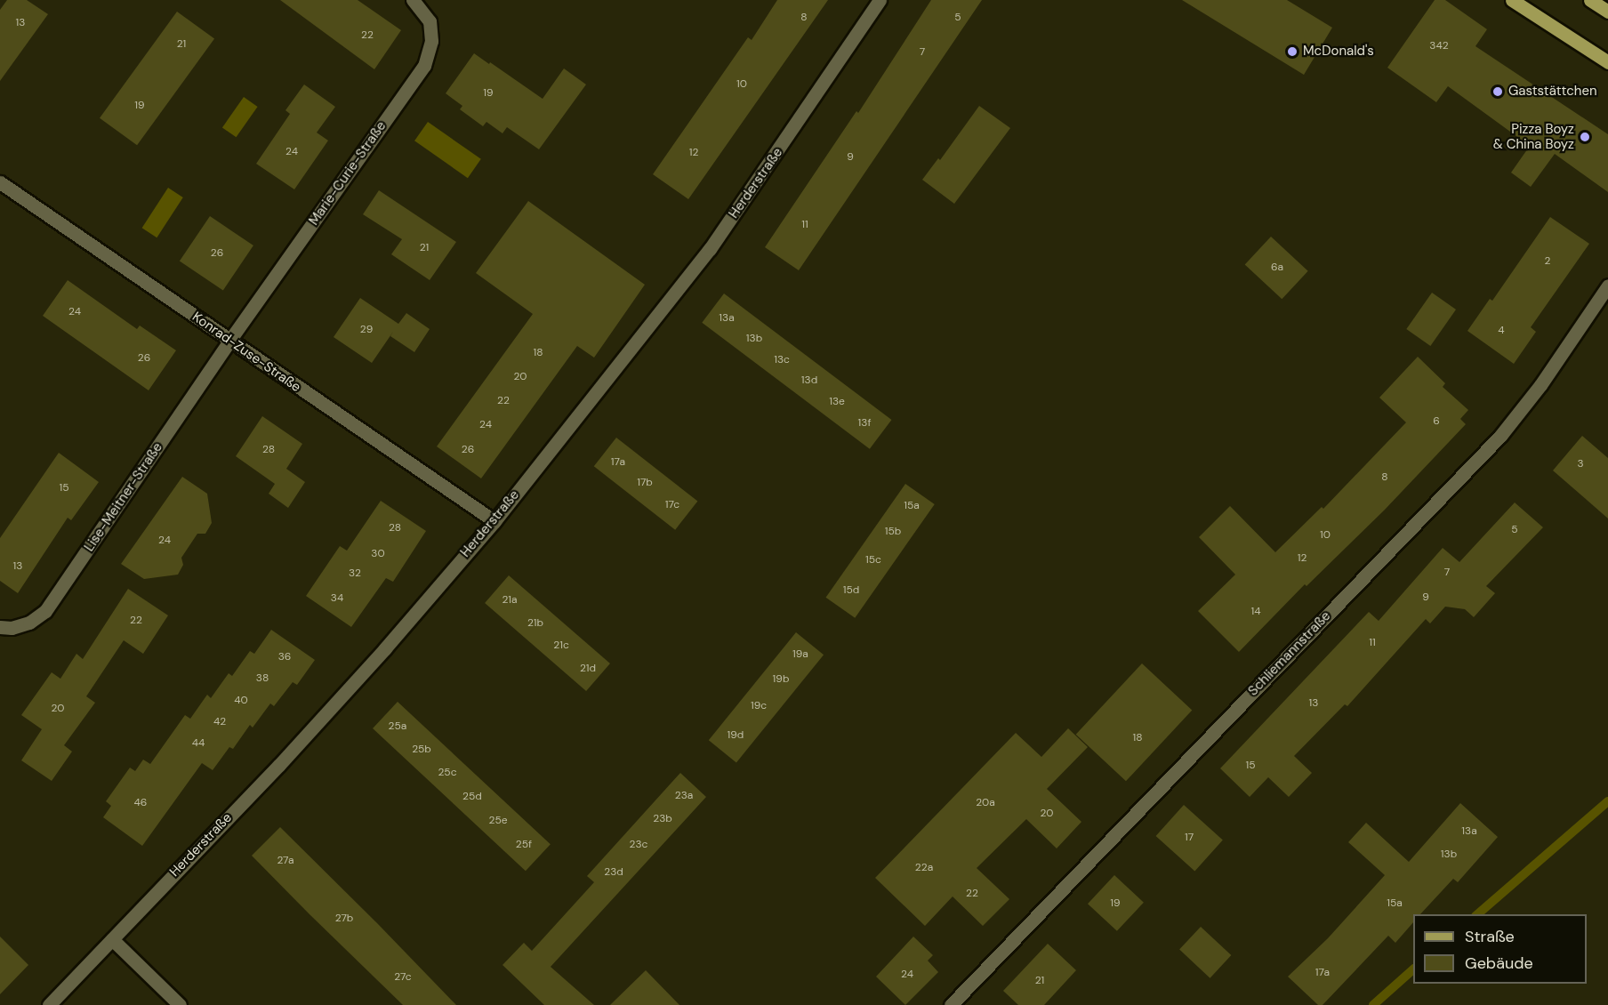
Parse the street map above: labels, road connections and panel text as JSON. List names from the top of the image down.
{
  "streets": {
    "street": [
      "Marie-Curie-Straße",
      "Herderstraße",
      "Konrad-Zuse-Straße",
      "Lise-Meitner-Straße",
      "Schliemannstraße"
    ]
  },
  "crossings": [
    ["Marie-Curie-Straße", "Konrad-Zuse-Straße"],
    ["Marie-Curie-Straße", "Lise-Meitner-Straße"],
    ["Herderstraße", "Konrad-Zuse-Straße"],
    ["Konrad-Zuse-Straße", "Lise-Meitner-Straße"]
  ],
  "places": ["McDonald's", "Gaststättchen", "Pizza Boyz & China Boyz"],
  "house_numbers": [
    "8",
    "5",
    "13",
    "22",
    "21",
    "342",
    "7",
    "10",
    "19",
    "19",
    "24",
    "12",
    "9",
    "11",
    "21",
    "26",
    "2",
    "6a",
    "24",
    "13a",
    "29",
    "4",
    "13b",
    "18",
    "26",
    "13c",
    "20",
    "13d",
    "22",
    "13e",
    "6",
    "13f",
    "24",
    "28",
    "26",
    "17a",
    "3",
    "8",
    "17b",
    "15",
    "17c",
    "15a",
    "28",
    "5",
    "15b",
    "10",
    "24",
    "30",
    "12",
    "15c",
    "13",
    "7",
    "32",
    "15d",
    "9",
    "34",
    "21a",
    "14",
    "22",
    "21b",
    "11",
    "21c",
    "19a",
    "36",
    "21d",
    "38",
    "19b",
    "40",
    "13",
    "19c",
    "20",
    "42",
    "25a",
    "19d",
    "18",
    "44",
    "25b",
    "15",
    "25c",
    "23a",
    "25d",
    "46",
    "20a",
    "20",
    "23b",
    "25e",
    "13a",
    "17",
    "25f",
    "23c",
    "13b",
    "27a",
    "22a",
    "23d",
    "22",
    "19",
    "15a",
    "27b",
    "17a",
    "24",
    "27c",
    "21"
  ],
  "legend": ["Straße", "Gebäude"]
}
